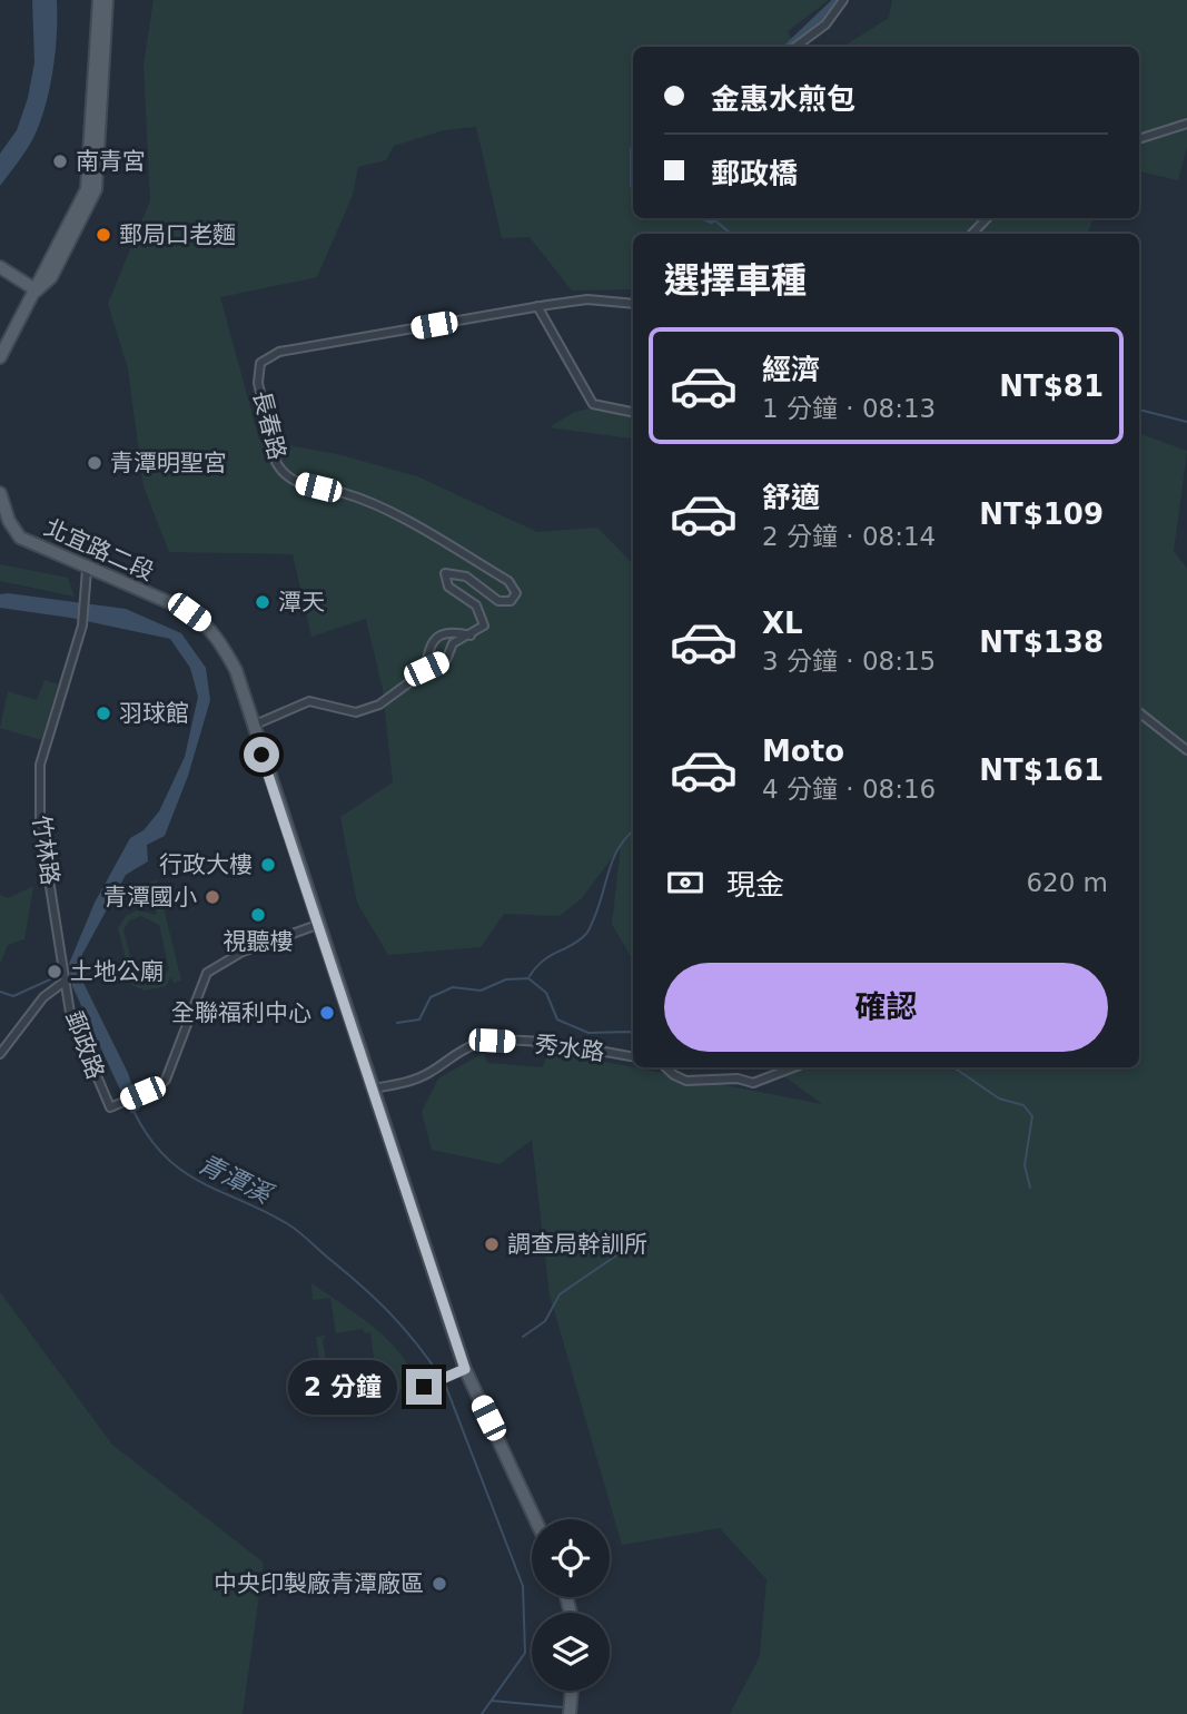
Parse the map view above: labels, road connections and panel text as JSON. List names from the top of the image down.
{
  "streets": {
    "main road": ["北宜路二段"],
    "street": [
      "長春路",
      "竹林路",
      "郵政路",
      "秀水路"
    ]
  },
  "crossings": [
    ["北宜路二段", "竹林路"],
    ["北宜路二段", "郵政路"],
    ["北宜路二段", "秀水路"],
    ["竹林路", "郵政路"]
  ],
  "water": ["青潭溪"],
  "places": [
    "南青宮",
    "郵局口老麵",
    "青潭明聖宮",
    "潭天",
    "羽球館",
    "行政大樓",
    "青潭國小",
    "視聽樓",
    "土地公廟",
    "全聯福利中心",
    "調查局幹訓所",
    "中央印製廠青潭廠區"
  ],
  "page": {
    "banner": ["金惠水煎包", "郵政橋"],
    "heading": "選擇車種",
    "list": [
      {
        "name": "經濟",
        "note": "1 分鐘 · 08:13",
        "value": "NT$81"
      },
      {
        "name": "舒適",
        "note": "2 分鐘 · 08:14",
        "value": "NT$109"
      },
      {
        "name": "XL",
        "note": "3 分鐘 · 08:15",
        "value": "NT$138"
      },
      {
        "name": "Moto",
        "note": "4 分鐘 · 08:16",
        "value": "NT$161"
      }
    ],
    "pay": ["現金", "620 m"],
    "buttons": "確認",
    "bubble": "2 分鐘"
  }
}
